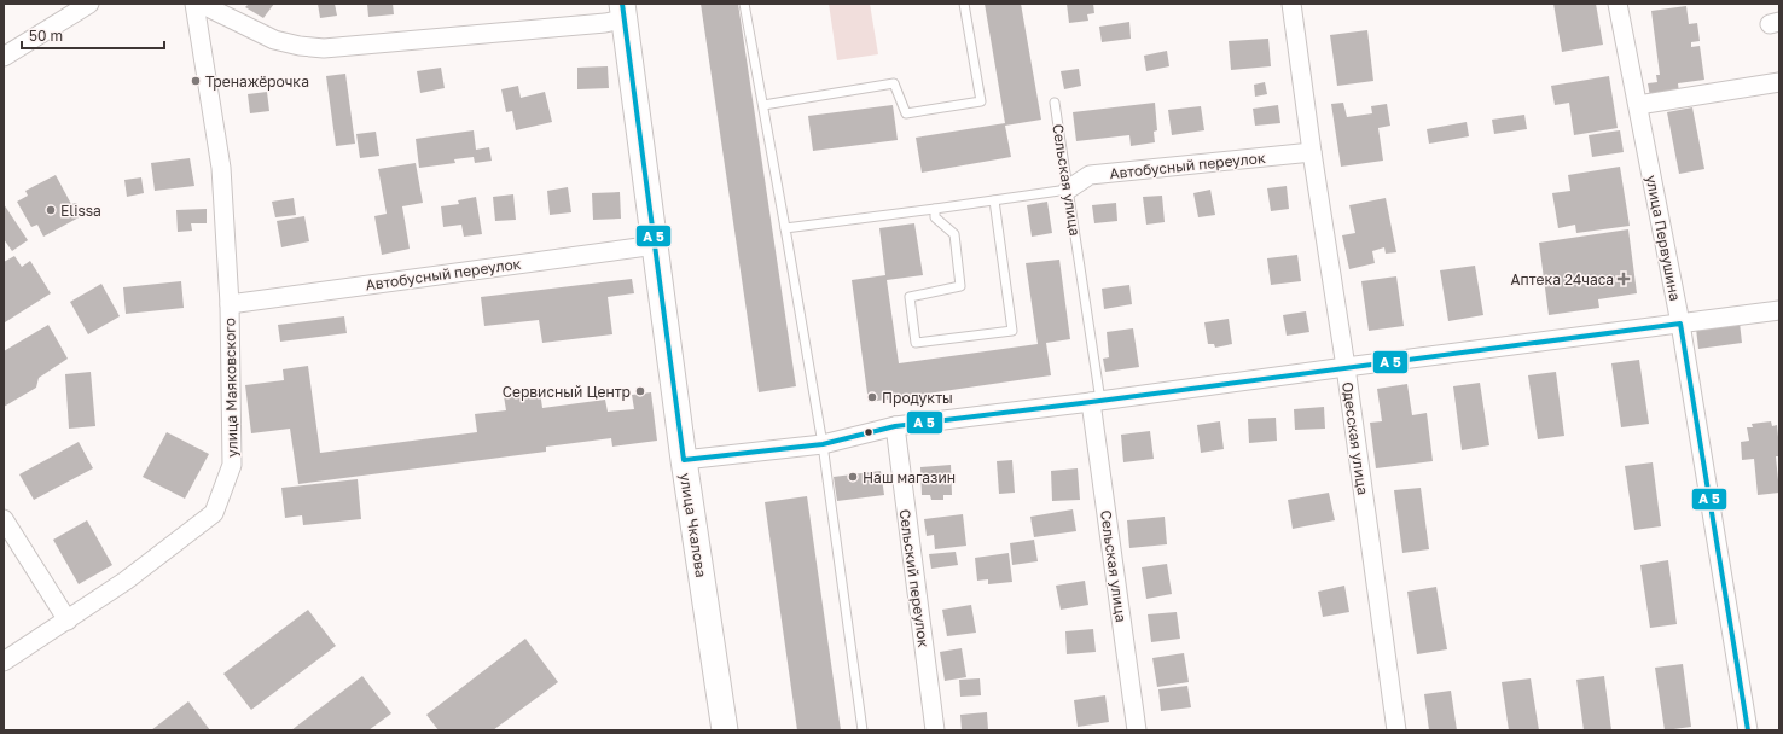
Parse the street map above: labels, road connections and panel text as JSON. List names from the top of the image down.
{
  "streets": {
    "main road": ["улица Чкалова"],
    "street": [
      "Автобусный переулок",
      "Сельская улица",
      "улица Первушина",
      "улица Маяковского",
      "Одесская улица",
      "Сельский переулок"
    ]
  },
  "crossings": [
    ["Автобусный переулок", "Сельская улица"],
    ["Автобусный переулок", "улица Маяковского"],
    ["Автобусный переулок", "Одесская улица"],
    ["Автобусный переулок", "улица Чкалова"]
  ],
  "places": {
    "other": [
      "Тренажёрочка",
      "Elissa",
      "Сервисный Центр",
      "Продукты",
      "Наш магазин"
    ],
    "health": ["Аптека 24часа"]
  },
  "scale_bar": "50 m"
}
